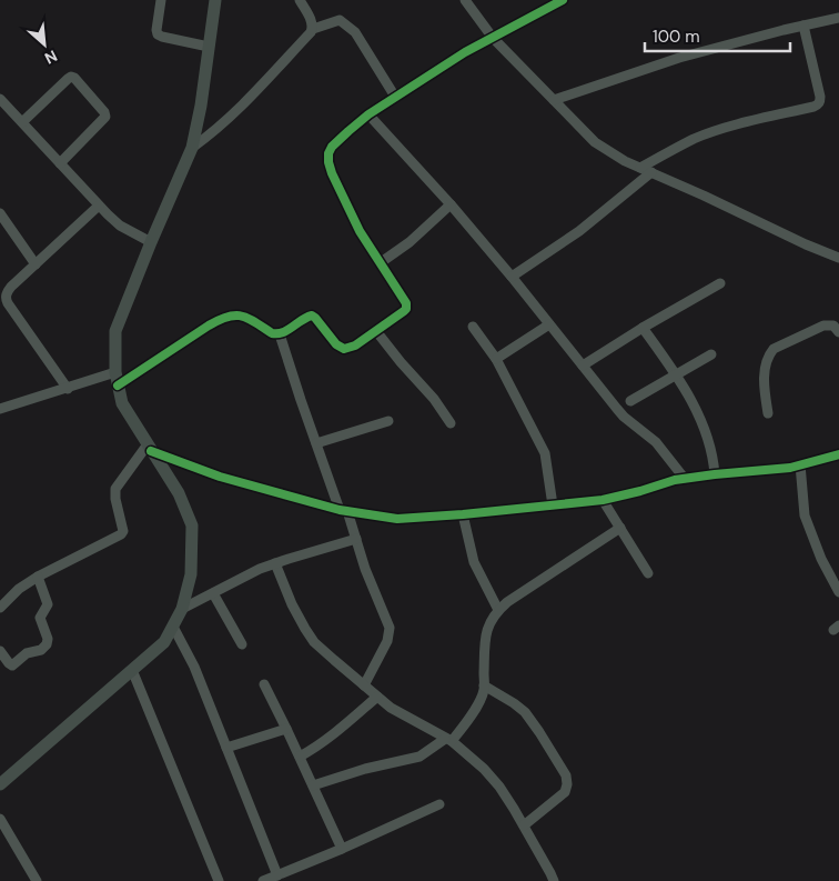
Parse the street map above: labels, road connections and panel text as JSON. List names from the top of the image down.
{
  "scale_bar": "100 m",
  "north": "bottom right"
}
